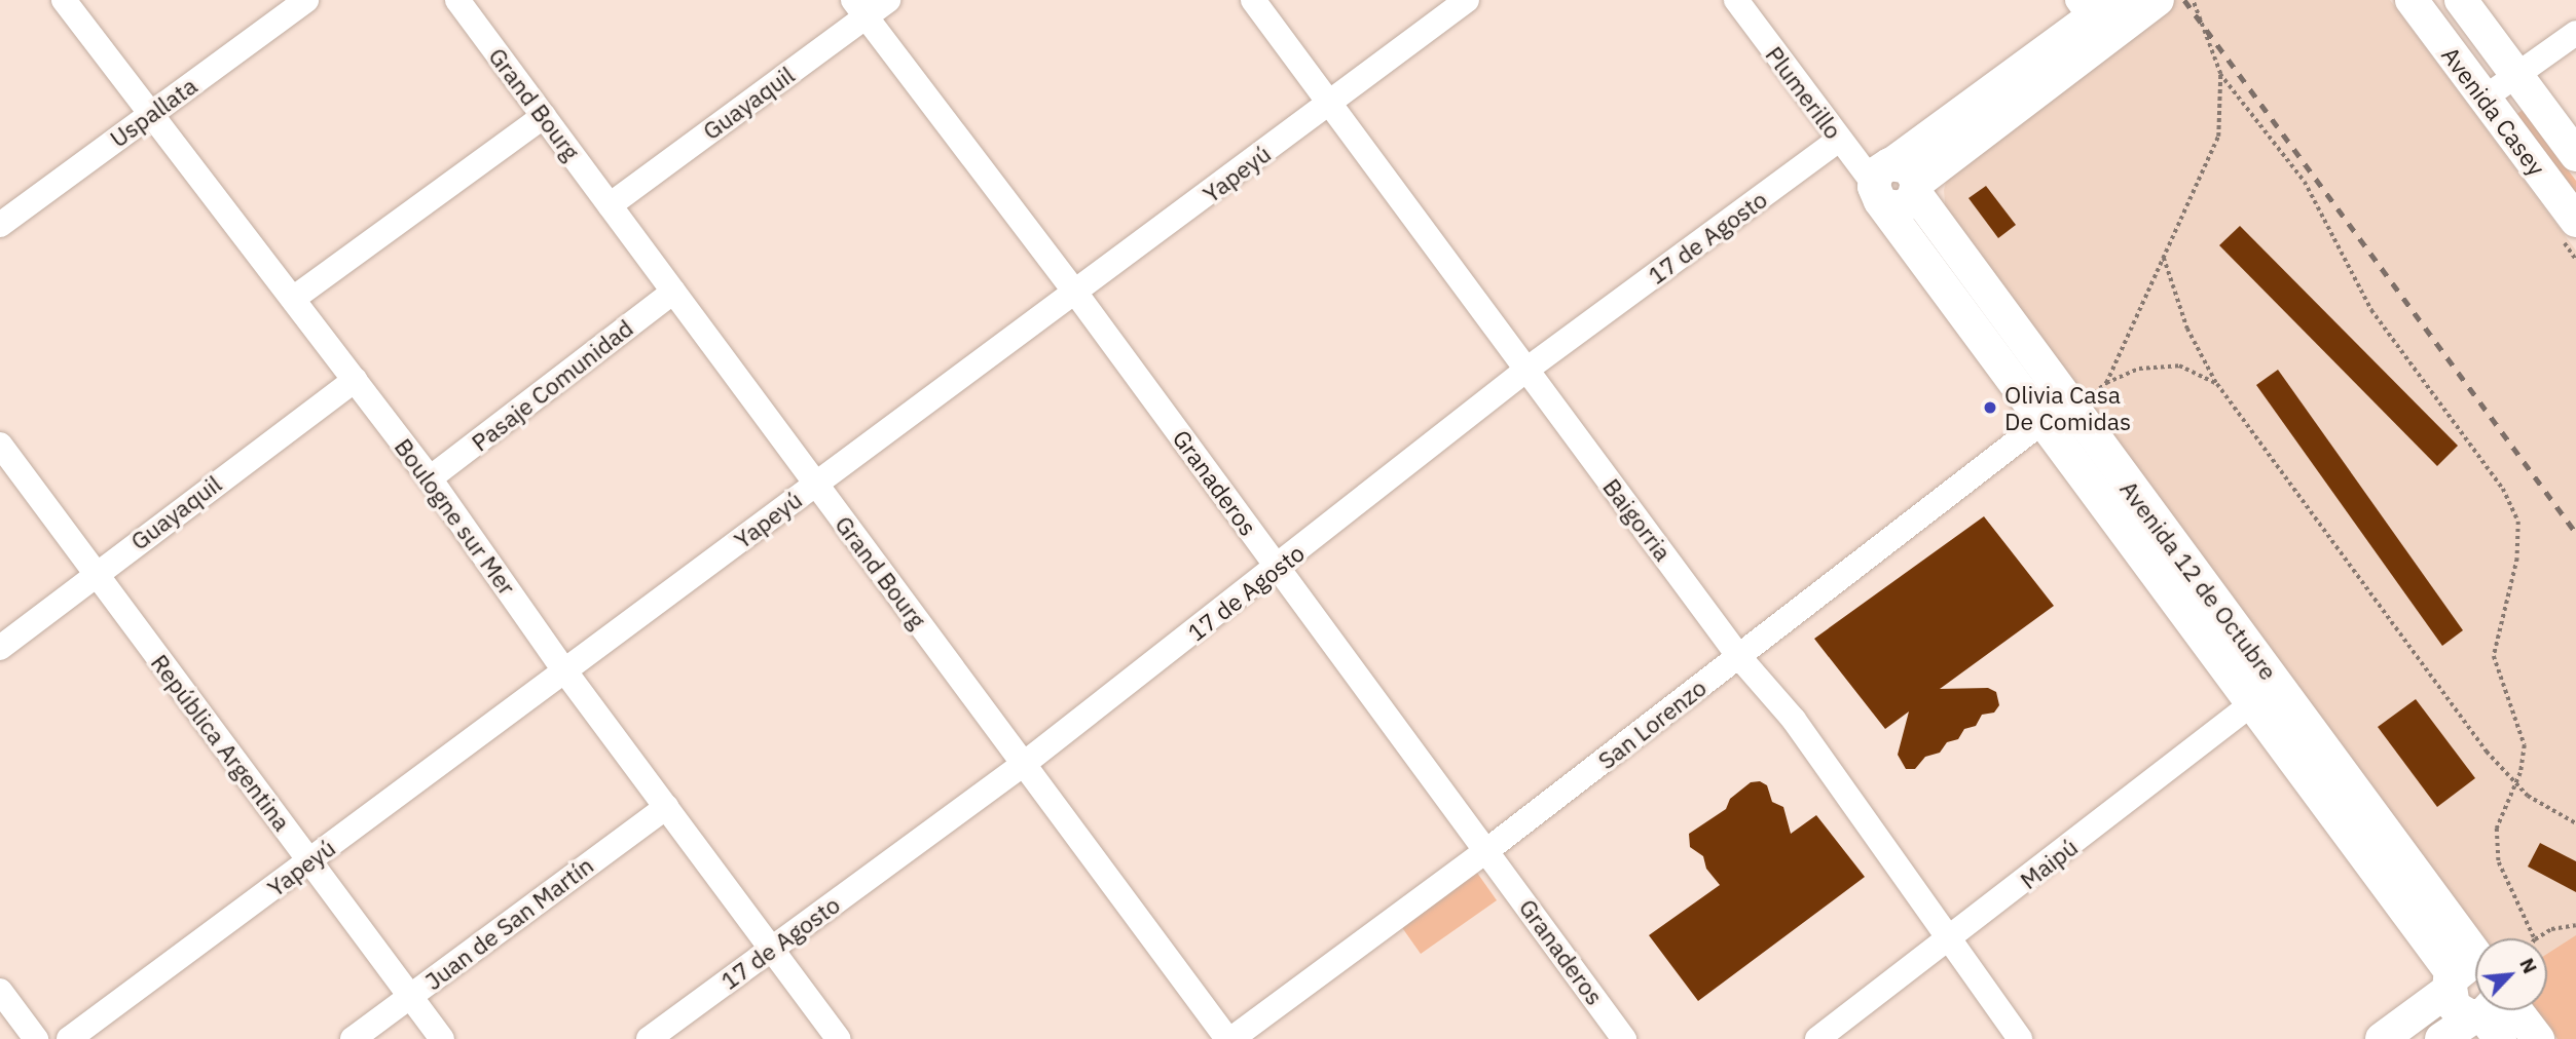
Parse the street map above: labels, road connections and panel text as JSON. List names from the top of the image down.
{
  "streets": {
    "main road": ["Avenida Casey", "Avenida 12 de Octubre"],
    "street": [
      "Plumerillo",
      "Guayaquil",
      "Grand Bourg",
      "Uspallata",
      "Yapeyú",
      "17 de Agosto",
      "Pasaje Comunidad",
      "Granaderos",
      "Boulogne sur Mer",
      "Baigorria",
      "San Lorenzo",
      "República Argentina",
      "Maipú",
      "Juan de San Martín"
    ]
  },
  "crossings": [
    ["Plumerillo", "17 de Agosto"],
    ["Plumerillo", "Avenida 12 de Octubre"],
    ["Guayaquil", "Grand Bourg"],
    ["Guayaquil", "Granaderos"],
    ["Guayaquil", "Boulogne sur Mer"],
    ["Guayaquil", "República Argentina"],
    ["Grand Bourg", "Yapeyú"],
    ["Grand Bourg", "17 de Agosto"],
    ["Grand Bourg", "Pasaje Comunidad"],
    ["Grand Bourg", "San Lorenzo"],
    ["Uspallata", "Boulogne sur Mer"],
    ["Yapeyú", "Granaderos"],
    ["Yapeyú", "Boulogne sur Mer"],
    ["Yapeyú", "Baigorria"],
    ["Yapeyú", "República Argentina"],
    ["17 de Agosto", "Granaderos"],
    ["17 de Agosto", "Boulogne sur Mer"],
    ["17 de Agosto", "Baigorria"],
    ["Pasaje Comunidad", "Boulogne sur Mer"],
    ["Granaderos", "San Lorenzo"],
    ["Boulogne sur Mer", "Juan de San Martín"],
    ["Baigorria", "San Lorenzo"],
    ["Baigorria", "Maipú"],
    ["Avenida 12 de Octubre", "San Lorenzo"],
    ["Avenida 12 de Octubre", "Maipú"],
    ["República Argentina", "Juan de San Martín"]
  ],
  "places": ["Olivia Casa De Comidas"],
  "north": "top right"
}
